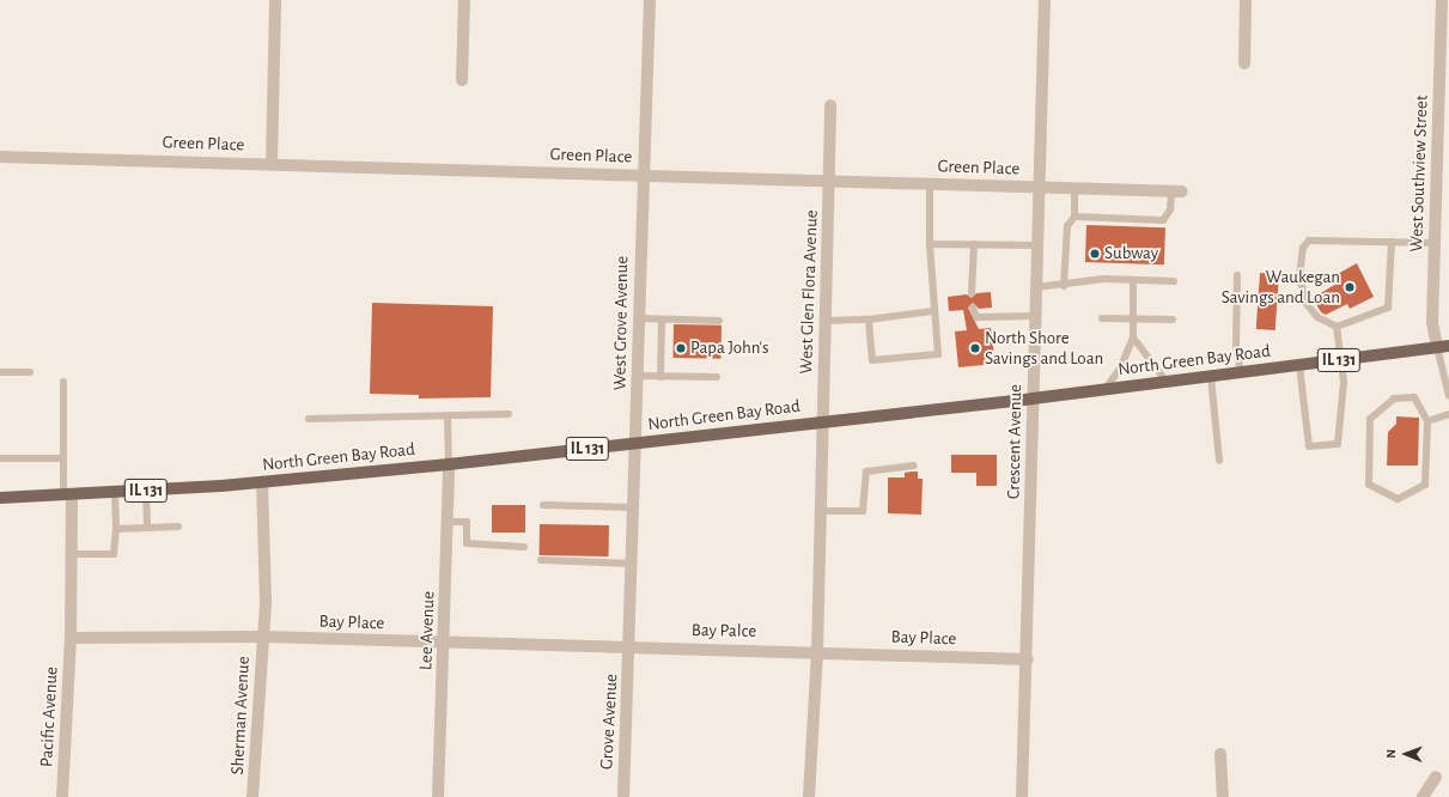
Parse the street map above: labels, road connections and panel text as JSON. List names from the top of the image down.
{
  "streets": {
    "main road": ["North Green Bay Road", "IL 131"],
    "street": [
      "Green Place",
      "West Southview Street",
      "West Glen Flora Avenue",
      "West Grove Avenue",
      "Crescent Avenue",
      "Bay Place",
      "Lee Avenue",
      "Bay Palce",
      "Sherman Avenue",
      "Pacific Avenue",
      "Grove Avenue"
    ]
  },
  "crossings": [
    ["Green Place", "West Glen Flora Avenue"],
    ["Green Place", "West Grove Avenue"],
    ["Green Place", "Crescent Avenue"],
    ["West Southview Street", "North Green Bay Road"],
    ["West Glen Flora Avenue", "North Green Bay Road"],
    ["West Glen Flora Avenue", "Bay Place"],
    ["West Glen Flora Avenue", "Bay Palce"],
    ["West Grove Avenue", "North Green Bay Road"],
    ["West Grove Avenue", "Bay Place"],
    ["West Grove Avenue", "Bay Palce"],
    ["West Grove Avenue", "Grove Avenue"],
    ["North Green Bay Road", "Crescent Avenue"],
    ["North Green Bay Road", "Lee Avenue"],
    ["North Green Bay Road", "Sherman Avenue"],
    ["North Green Bay Road", "Pacific Avenue"],
    ["Crescent Avenue", "Bay Place"],
    ["Bay Place", "Lee Avenue"],
    ["Bay Place", "Bay Palce"],
    ["Bay Place", "Sherman Avenue"],
    ["Bay Place", "Pacific Avenue"],
    ["Bay Place", "Grove Avenue"],
    ["Bay Palce", "Grove Avenue"]
  ],
  "places": [
    "Subway",
    "Waukegan Savings and Loan",
    "Papa John's",
    "North Shore Savings and Loan"
  ],
  "north": "left"
}
